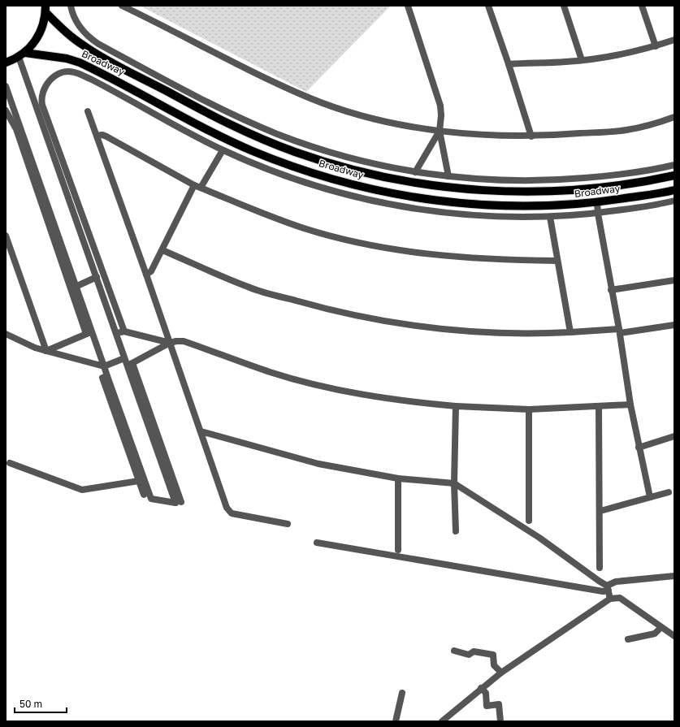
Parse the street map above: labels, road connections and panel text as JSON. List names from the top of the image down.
{
  "streets": {
    "main road": ["Broadway"]
  },
  "scale_bar": "50 m"
}
